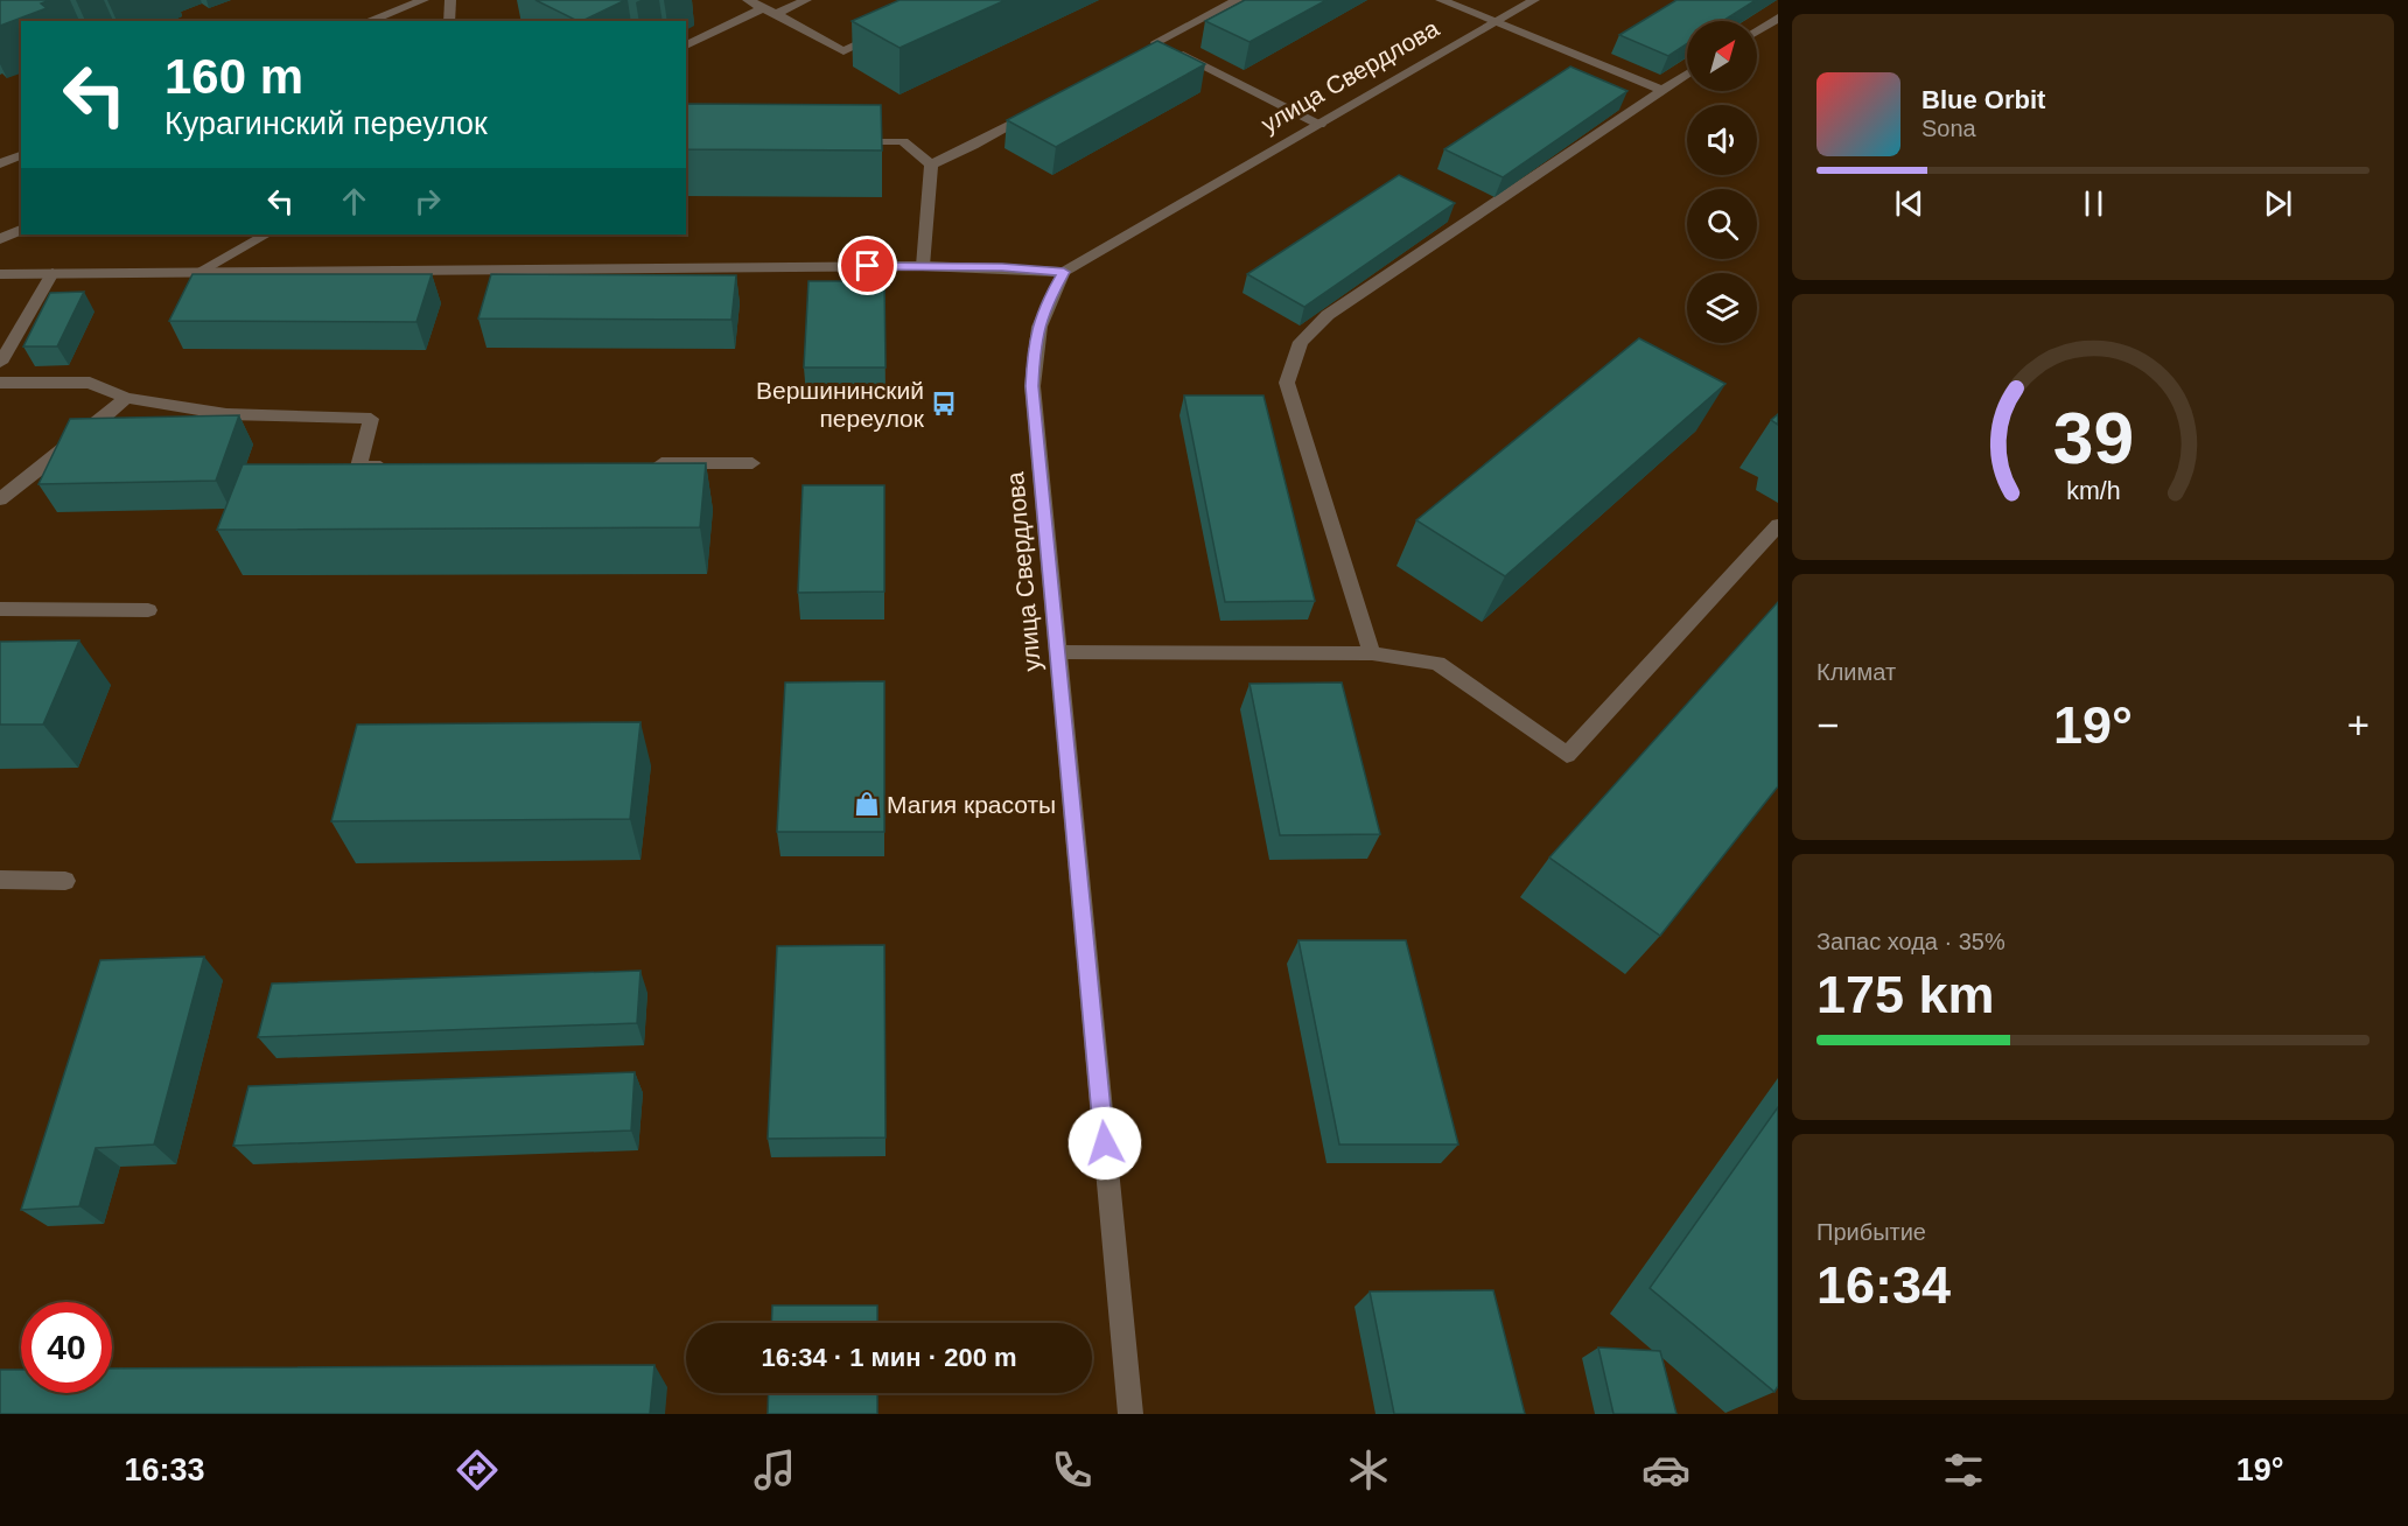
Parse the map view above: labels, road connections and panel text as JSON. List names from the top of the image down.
{
  "streets": {
    "street": ["улица Свердлова"]
  },
  "places": {
    "bus stop": ["Вершининский переулок"],
    "shop": ["Магия красоты"]
  },
  "north": "top right",
  "page": {
    "turn": ["160 m", "Курагинский переулок"],
    "song": ["Blue Orbit", "Sona"],
    "tile": [
      "Климат",
      ["Запас хода · 35%", "175 km"],
      ["Прибытие", "16:34"]
    ],
    "heat": ["−", "19°", "+"],
    "limit": "40",
    "trip": "16:34 · 1 мин · 200 m",
    "tabs": ["16:33", "19°"],
    "gauge": ["39", "km/h"]
  }
}
